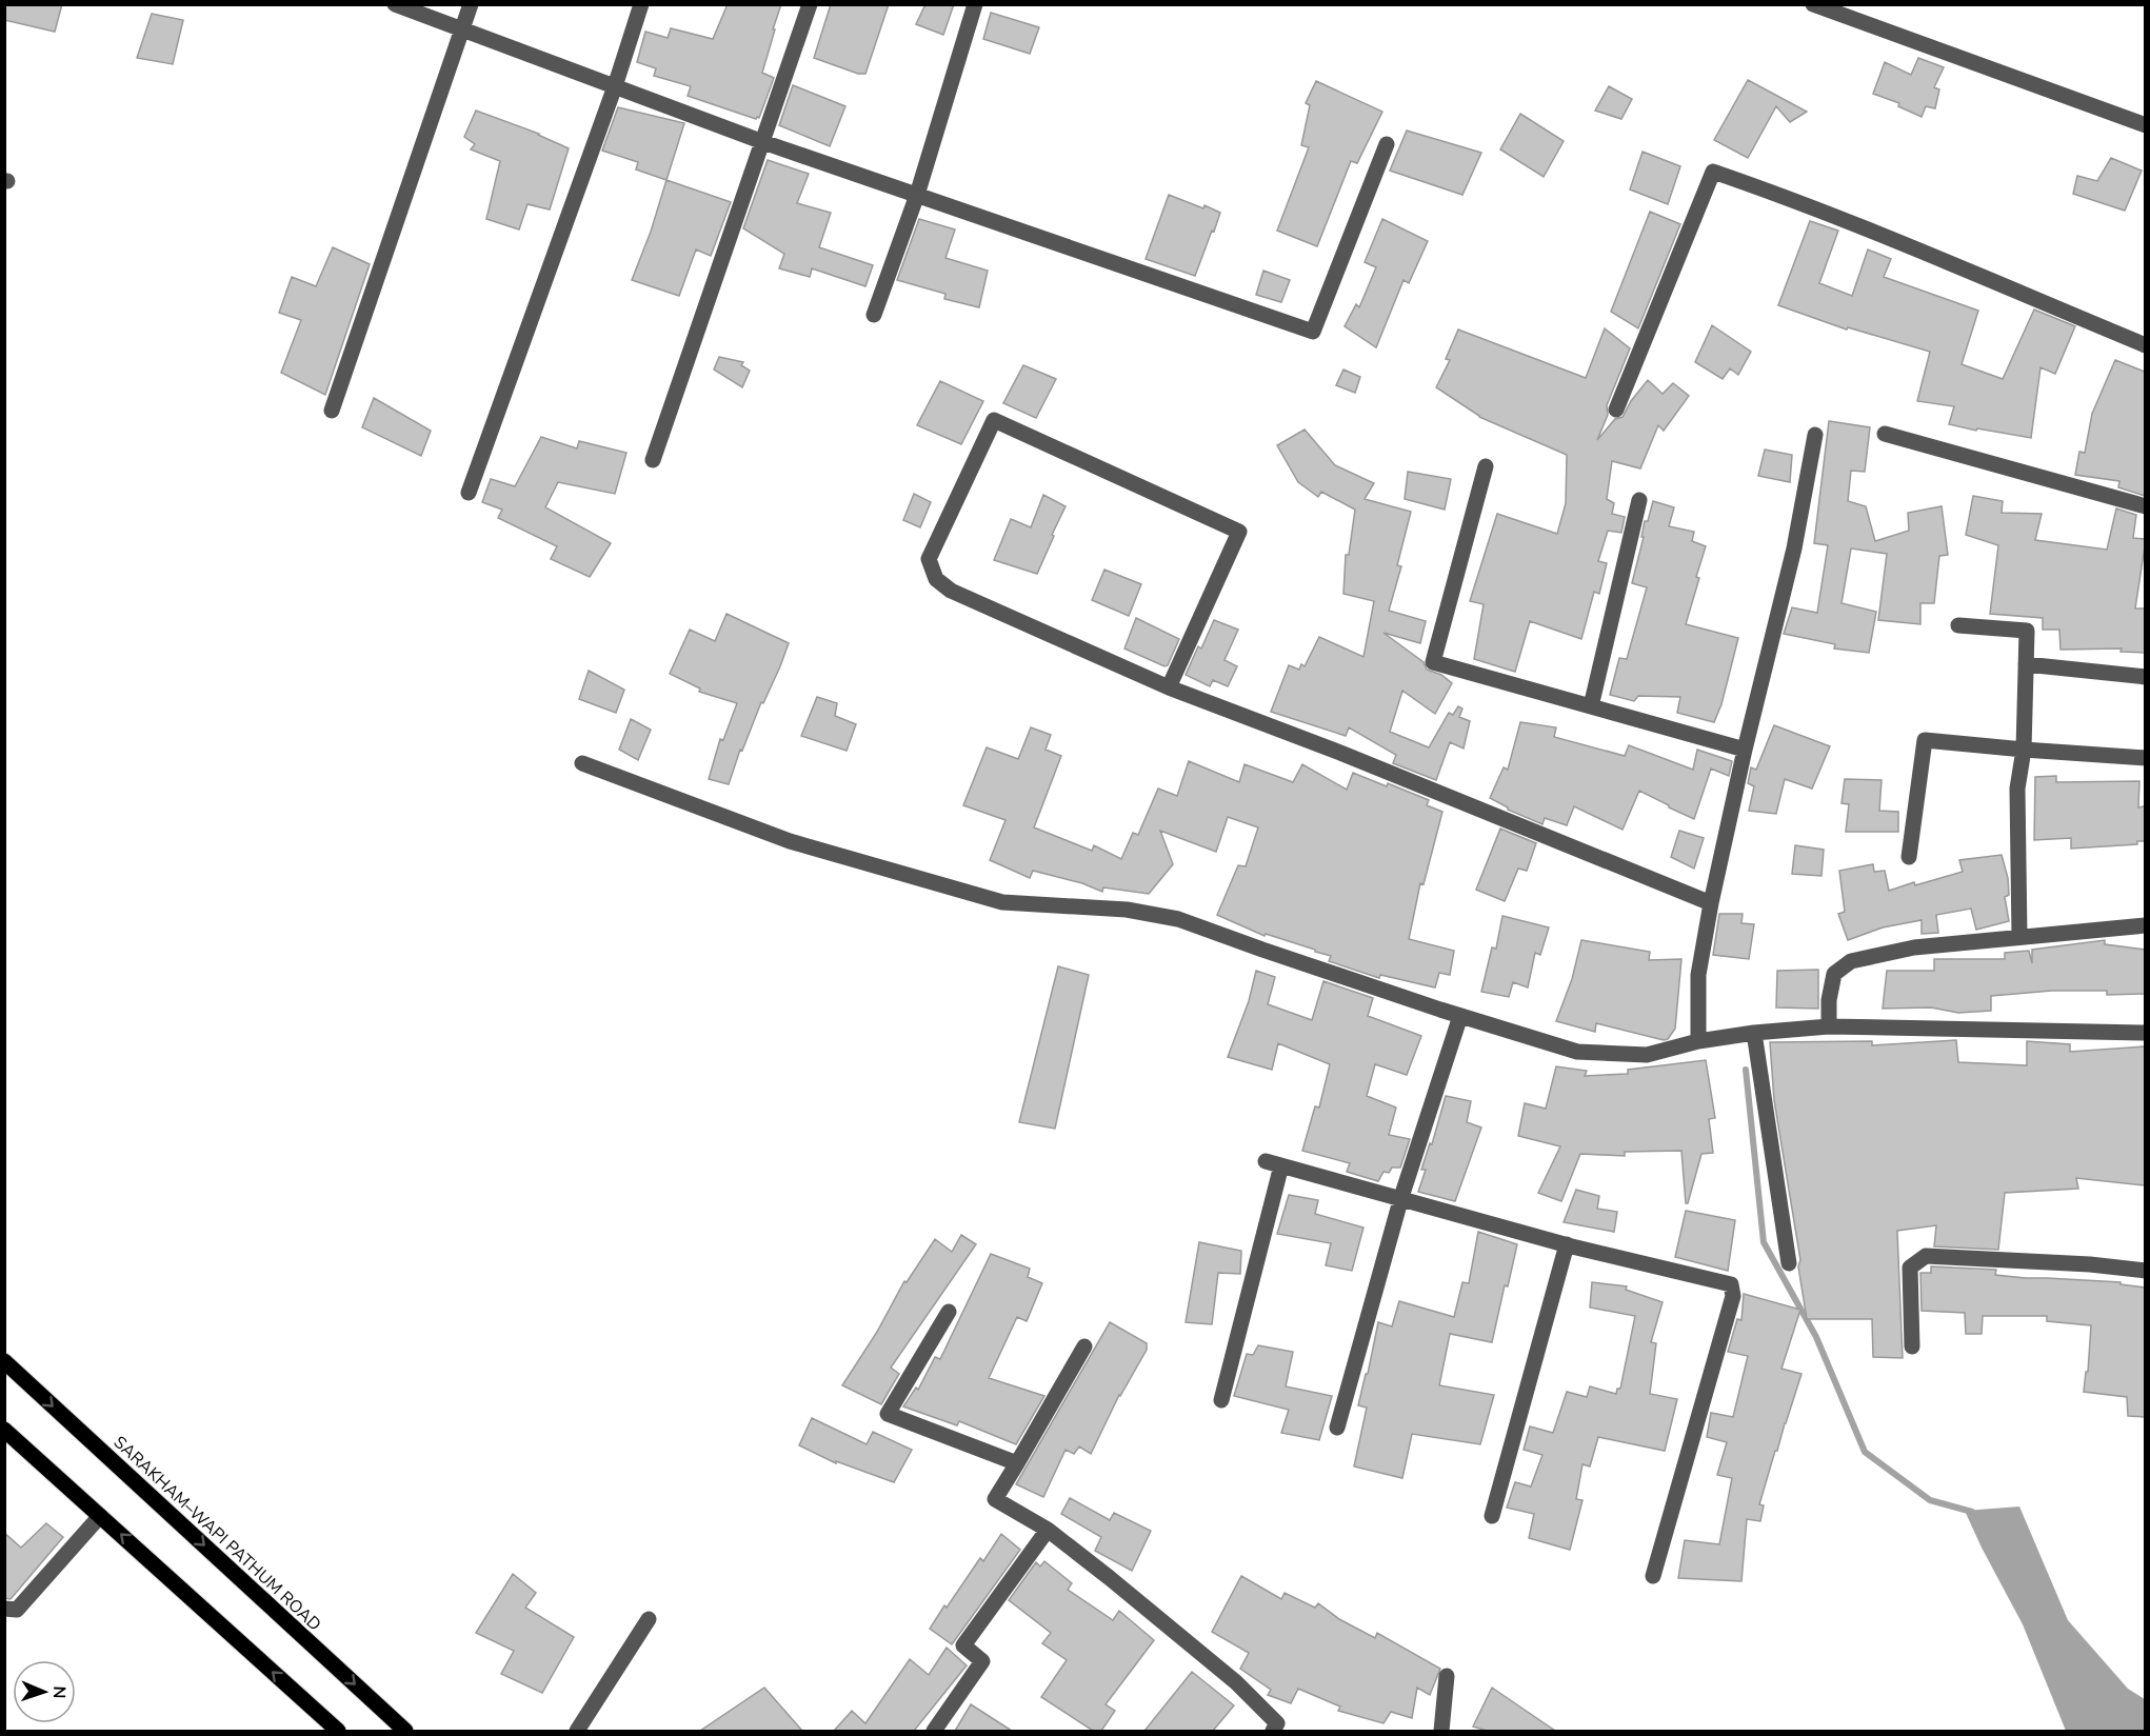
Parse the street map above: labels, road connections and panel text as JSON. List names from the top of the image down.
{
  "streets": {
    "main road": ["SARAKHAM–WAPI PATHUM ROAD"]
  },
  "north": "right"
}
